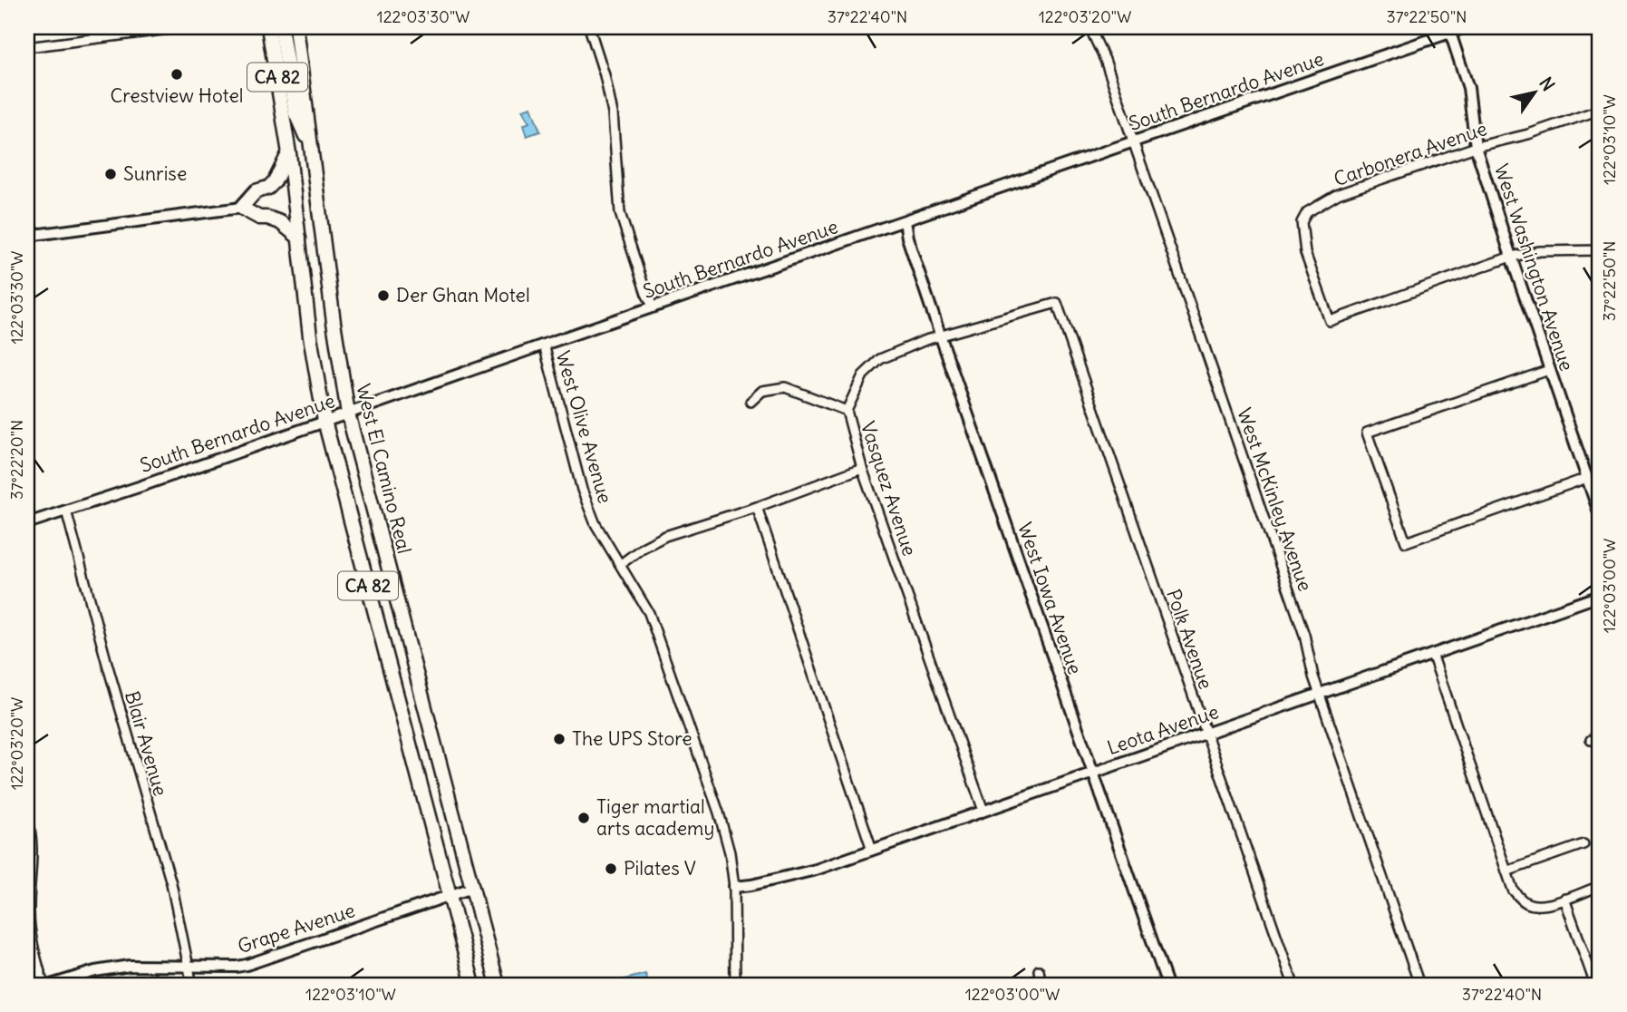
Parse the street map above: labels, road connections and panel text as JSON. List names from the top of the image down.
{
  "streets": {
    "main road": ["CA 82", "West El Camino Real"],
    "street": [
      "South Bernardo Avenue",
      "Carbonera Avenue",
      "West Washington Avenue",
      "West Olive Avenue",
      "Vasquez Avenue",
      "West McKinley Avenue",
      "West Iowa Avenue",
      "Polk Avenue",
      "Leota Avenue",
      "Blair Avenue",
      "Grape Avenue"
    ]
  },
  "crossings": [
    ["CA 82", "South Bernardo Avenue"],
    ["CA 82", "Grape Avenue"],
    ["South Bernardo Avenue", "West Washington Avenue"],
    ["South Bernardo Avenue", "West Olive Avenue"],
    ["South Bernardo Avenue", "West El Camino Real"],
    ["South Bernardo Avenue", "West McKinley Avenue"],
    ["South Bernardo Avenue", "West Iowa Avenue"],
    ["South Bernardo Avenue", "Blair Avenue"],
    ["Carbonera Avenue", "West Washington Avenue"],
    ["West Olive Avenue", "Leota Avenue"],
    ["West El Camino Real", "Grape Avenue"],
    ["Vasquez Avenue", "West Iowa Avenue"],
    ["Vasquez Avenue", "Polk Avenue"],
    ["Vasquez Avenue", "Leota Avenue"],
    ["West McKinley Avenue", "Leota Avenue"],
    ["West Iowa Avenue", "Leota Avenue"],
    ["Polk Avenue", "Leota Avenue"],
    ["Blair Avenue", "Grape Avenue"]
  ],
  "places": [
    "Crestview Hotel",
    "Sunrise",
    "Der Ghan Motel",
    "The UPS Store",
    "Tiger martial arts academy",
    "Pilates V"
  ],
  "north": "top right",
  "coordinates": [
    "122°03'30\"W",
    "37°22'40\"N",
    "122°03'20\"W",
    "37°22'50\"N",
    "122°03'10\"W",
    "37°22'20\"N",
    "122°03'00\"W"
  ]
}
